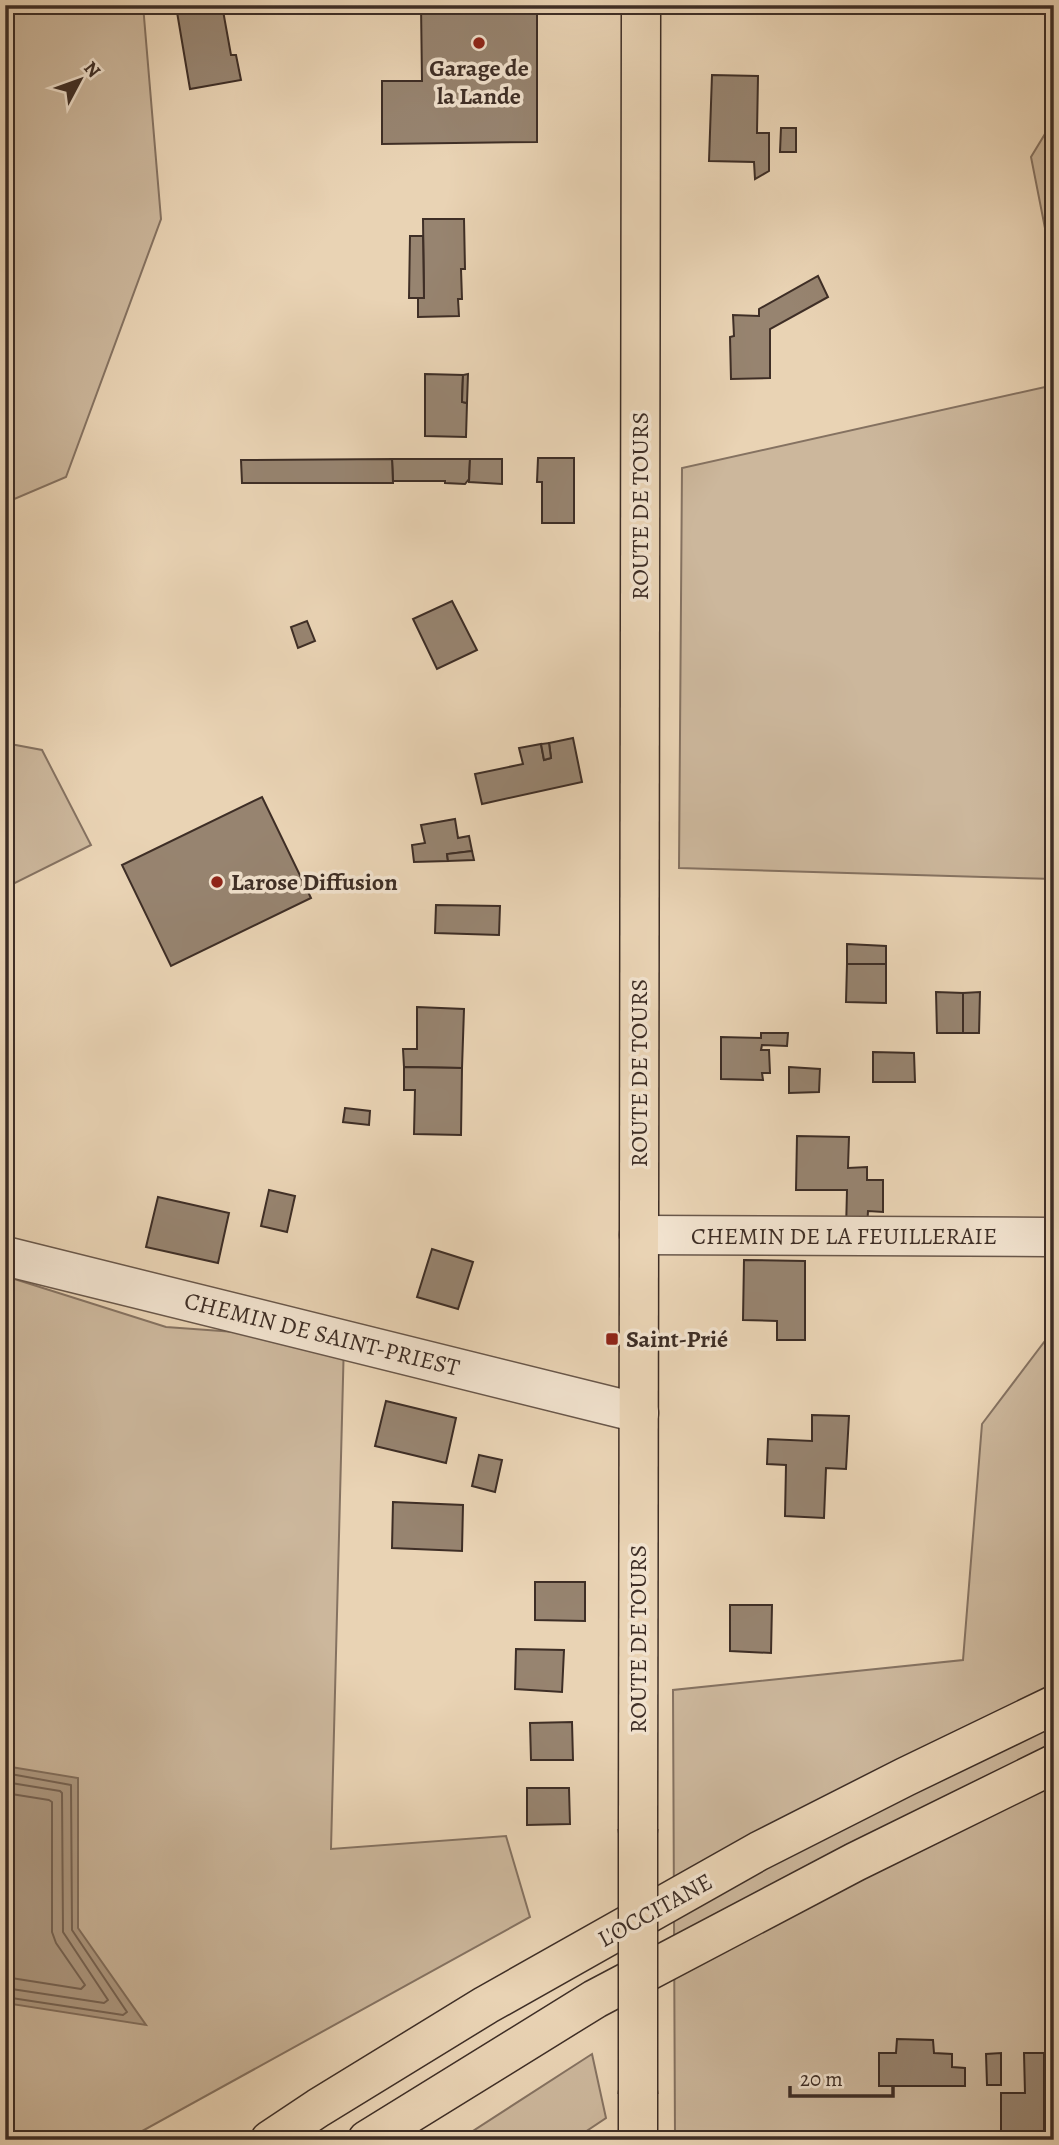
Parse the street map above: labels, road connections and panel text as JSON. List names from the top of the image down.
{
  "streets": {
    "main road": ["ROUTE DE TOURS", "L'OCCITANE"],
    "street": ["CHEMIN DE LA FEUILLERAIE", "CHEMIN DE SAINT-PRIEST"]
  },
  "crossings": [
    ["ROUTE DE TOURS", "CHEMIN DE LA FEUILLERAIE"],
    ["ROUTE DE TOURS", "CHEMIN DE SAINT-PRIEST"]
  ],
  "places": {
    "other": ["Garage de la Lande", "Larose Diffusion"],
    "transit": ["Saint-Prié"]
  },
  "scale_bar": "20 m",
  "north": "top right"
}
